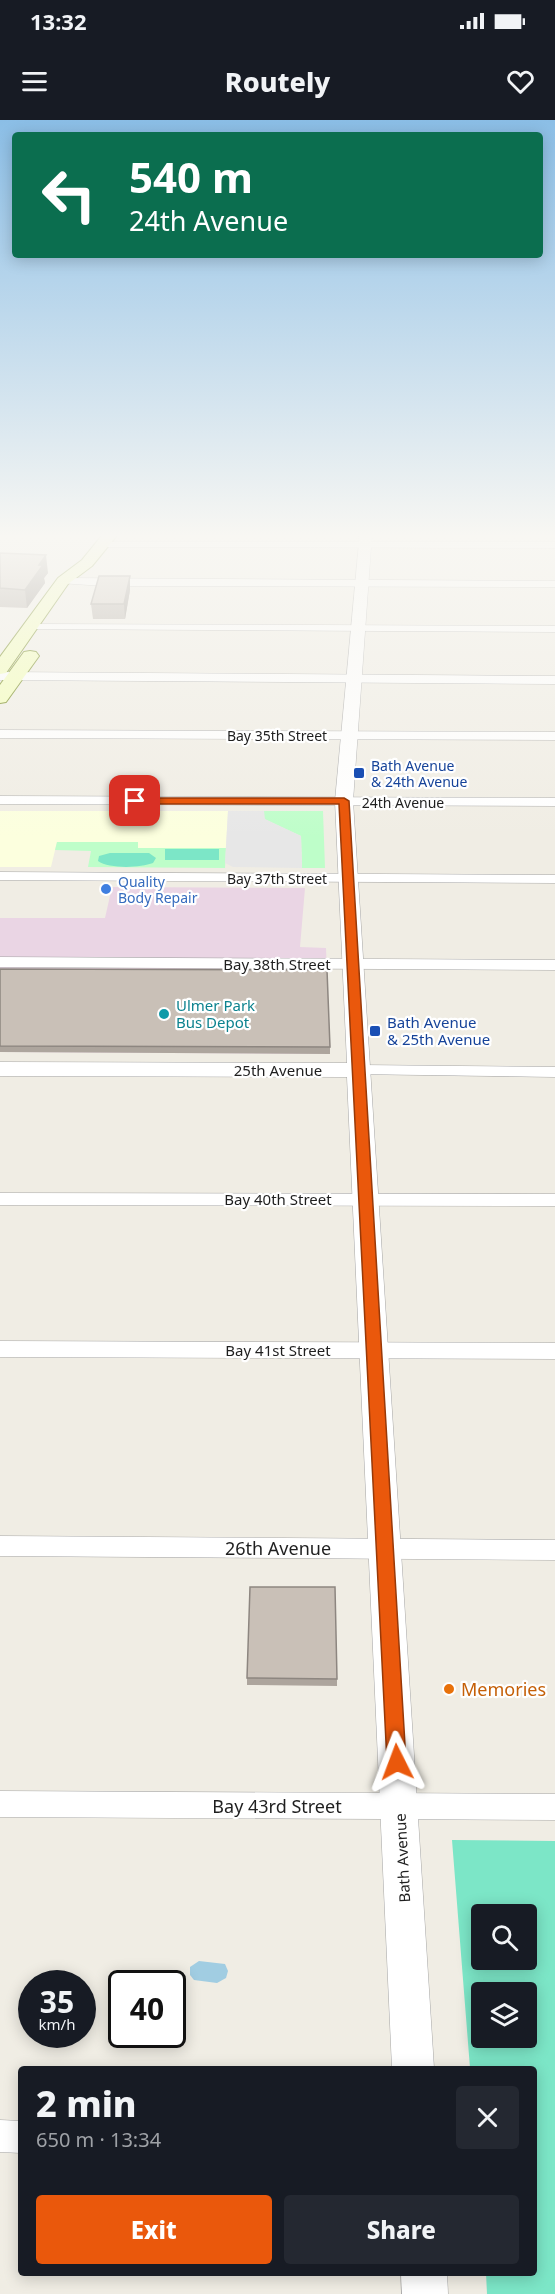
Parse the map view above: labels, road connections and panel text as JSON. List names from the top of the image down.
{
  "streets": {
    "street": [
      "Bay 35th Street",
      "24th Avenue",
      "Bay 37th Street",
      "Bay 38th Street",
      "25th Avenue",
      "Bay 40th Street",
      "Bay 41st Street",
      "26th Avenue",
      "Bay 43rd Street",
      "Bath Avenue"
    ]
  },
  "crossings": [
    ["Bay 35th Street", "Bath Avenue"],
    ["24th Avenue", "Bath Avenue"],
    ["Bay 37th Street", "Bath Avenue"],
    ["Bay 38th Street", "Bath Avenue"],
    ["25th Avenue", "Bath Avenue"],
    ["Bay 40th Street", "Bath Avenue"],
    ["Bay 41st Street", "Bath Avenue"],
    ["26th Avenue", "Bath Avenue"],
    ["Bay 43rd Street", "Bath Avenue"]
  ],
  "places": {
    "transit": ["Bath Avenue & 24th Avenue", "Bath Avenue & 25th Avenue"],
    "other": ["Quality Body Repair", "Ulmer Park Bus Depot", "Memories"]
  },
  "page": {
    "status": "13:32",
    "header": "Routely",
    "turn": ["540 m", "24th Avenue"],
    "speed": "35 km/h",
    "limit": "40",
    "heading": ["2 min", "650 m · 13:34"],
    "buttons": ["Exit", "Share"]
  }
}
